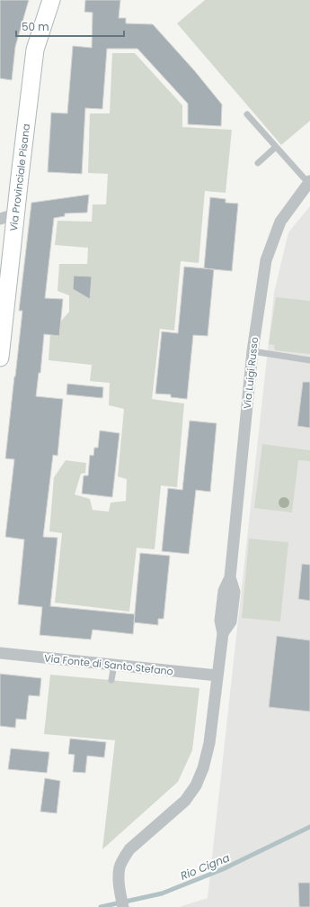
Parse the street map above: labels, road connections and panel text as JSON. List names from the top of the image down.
{
  "streets": {
    "street": ["Via Provinciale Pisana", "Via Luigi Russo", "Via Fonte di Santo Stefano"]
  },
  "crossings": [
    ["Via Luigi Russo", "Via Fonte di Santo Stefano"]
  ],
  "water": ["Rio Cigna"],
  "scale_bar": "50 m"
}
